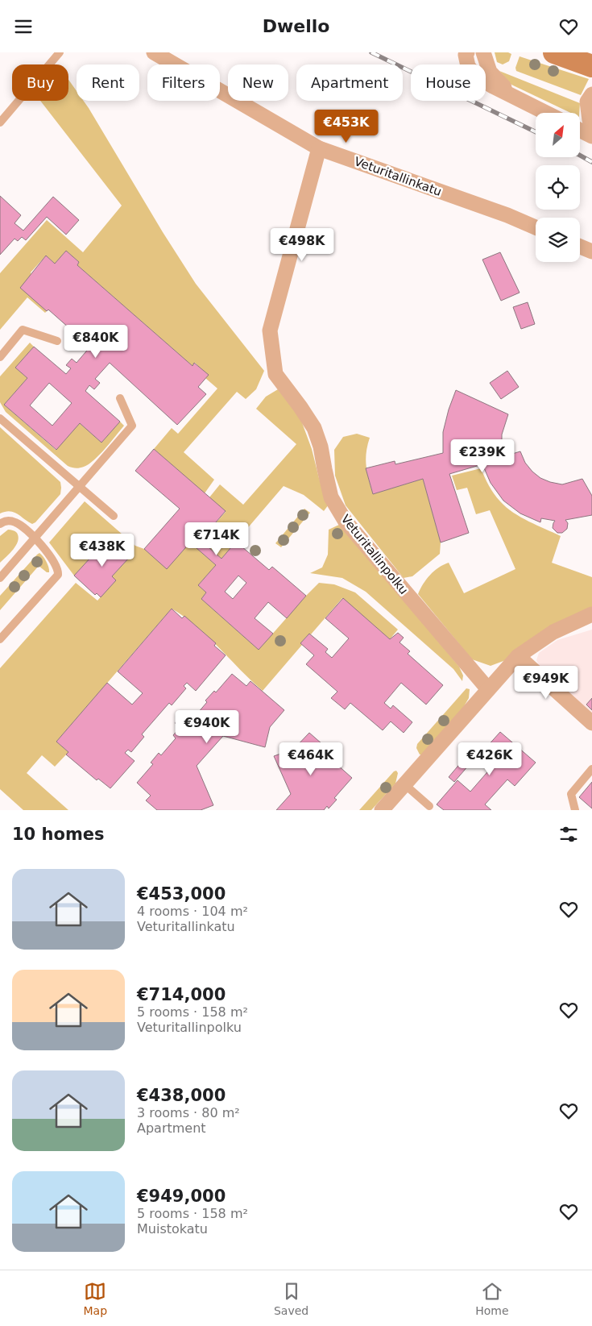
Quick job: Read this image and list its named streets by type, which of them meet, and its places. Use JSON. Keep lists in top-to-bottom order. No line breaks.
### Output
{"streets":{"street":["Veturitallinkatu","Veturitallinpolku"]},"crossings":[["Veturitallinkatu","Veturitallinpolku"]],"north":"top right","page":{"header":"Dwello","chip":["Buy","Rent","Filters","New","Apartment","House"],"price":["€453K","€498K","€840K","€239K","€714K","€438K","€949K","€940K","€464K","€426K"],"heading":"10 homes","list":[{"name":"€453,000","note":"4 rooms · 104 m² · Veturitallinkatu"},{"name":"€714,000","note":"5 rooms · 158 m² · Veturitallinpolku"},{"name":"€438,000","note":"3 rooms · 80 m² · Apartment"},{"name":"€949,000","note":"5 rooms · 158 m² · Muistokatu"}],"tabs":["Map","Saved","Home"]}}
